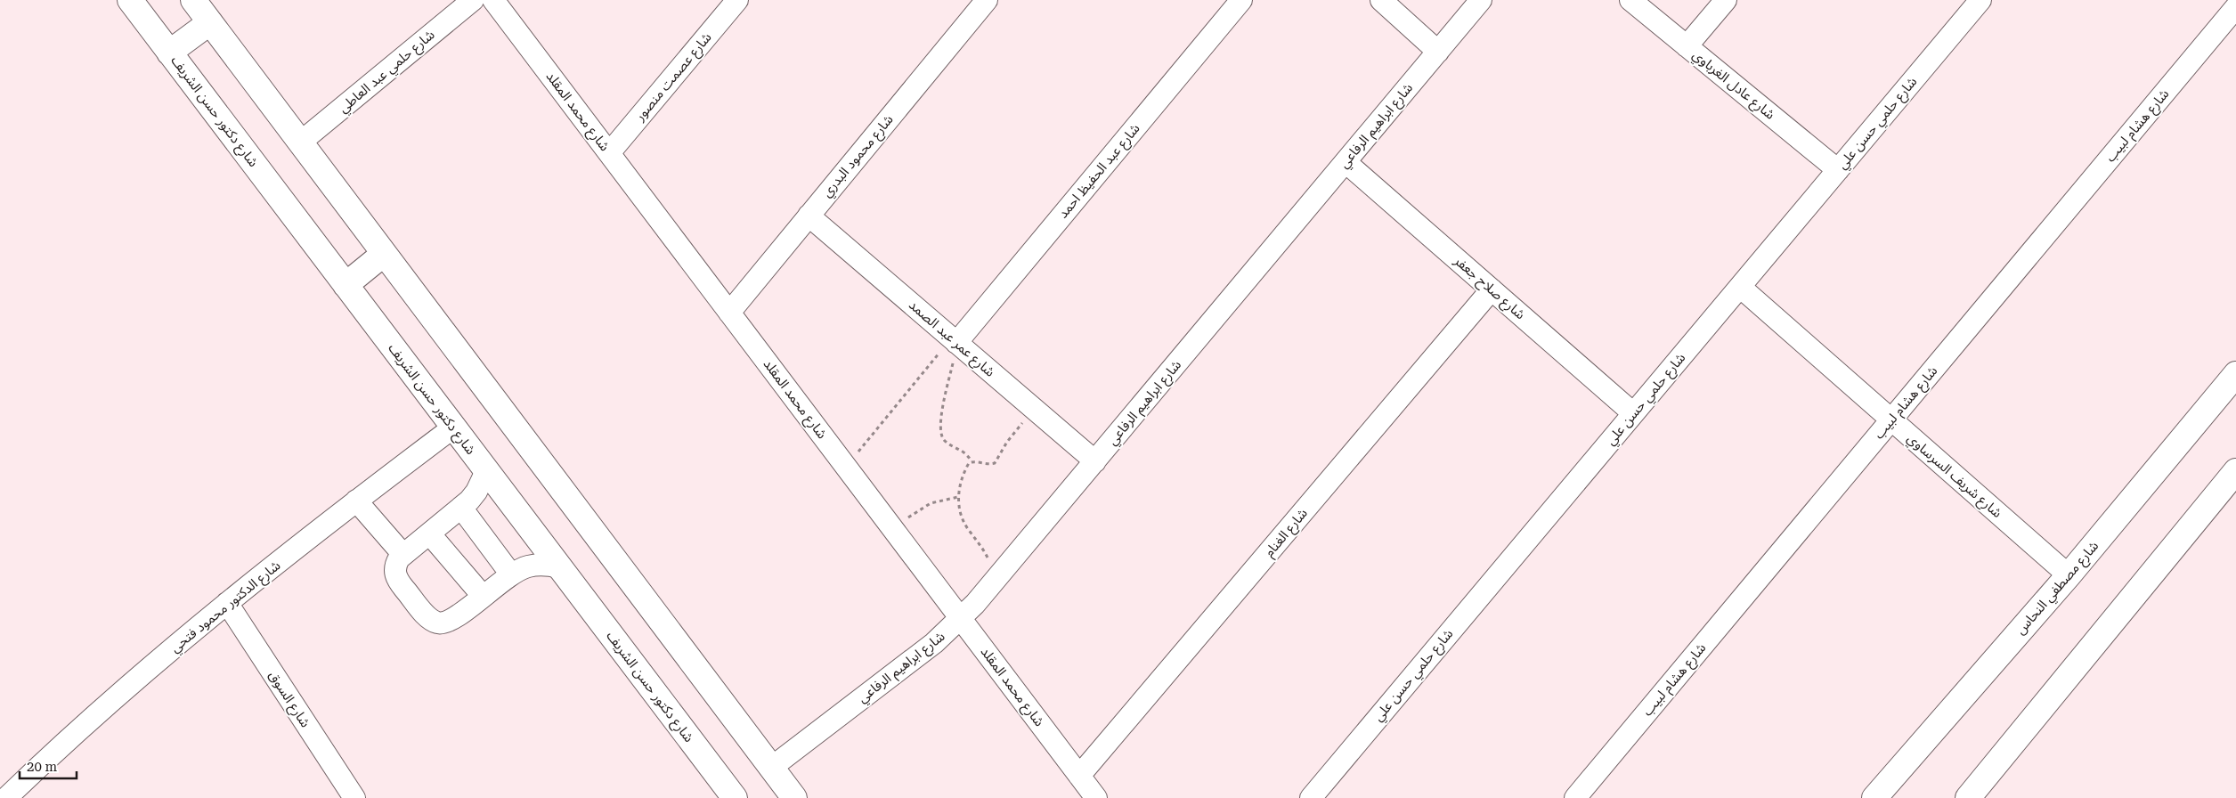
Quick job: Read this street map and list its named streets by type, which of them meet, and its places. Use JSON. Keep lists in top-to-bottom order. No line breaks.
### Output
{"streets":{"main road":["شارع دكتور حسن الشريف","شارع مصطفي النحاس"],"street":["شارع حلمي عبد العاطي","شارع عصمت منصور","شارع عادل الغرباوي","شارع محمد المقلد","شارع حلمي حسن علي","شارع ابراهيم الرفاعي","شارع هشام لبيب","شارع محمود البدري","شارع عبد الحفيظ احمد","شارع صلاح جعفر","شارع عمر عبد الصمد","شارع شريف السرساوي","شارع الغنام","شارع الدكتور محمود فتحي","شارع السوق"]},"crossings":[["شارع عصمت منصور","شارع محمد المقلد"],["شارع عادل الغرباوي","شارع حلمي حسن علي"],["شارع دكتور حسن الشريف","شارع الدكتور محمود فتحي"],["شارع محمد المقلد","شارع ابراهيم الرفاعي"],["شارع محمد المقلد","شارع محمود البدري"],["شارع محمد المقلد","شارع الغنام"],["شارع حلمي حسن علي","شارع صلاح جعفر"],["شارع حلمي حسن علي","شارع شريف السرساوي"],["شارع ابراهيم الرفاعي","شارع صلاح جعفر"],["شارع ابراهيم الرفاعي","شارع عمر عبد الصمد"],["شارع هشام لبيب","شارع شريف السرساوي"],["شارع محمود البدري","شارع عمر عبد الصمد"],["شارع عبد الحفيظ احمد","شارع عمر عبد الصمد"],["شارع صلاح جعفر","شارع الغنام"],["شارع شريف السرساوي","شارع مصطفي النحاس"],["شارع الدكتور محمود فتحي","شارع السوق"]],"scale_bar":"20 m"}
